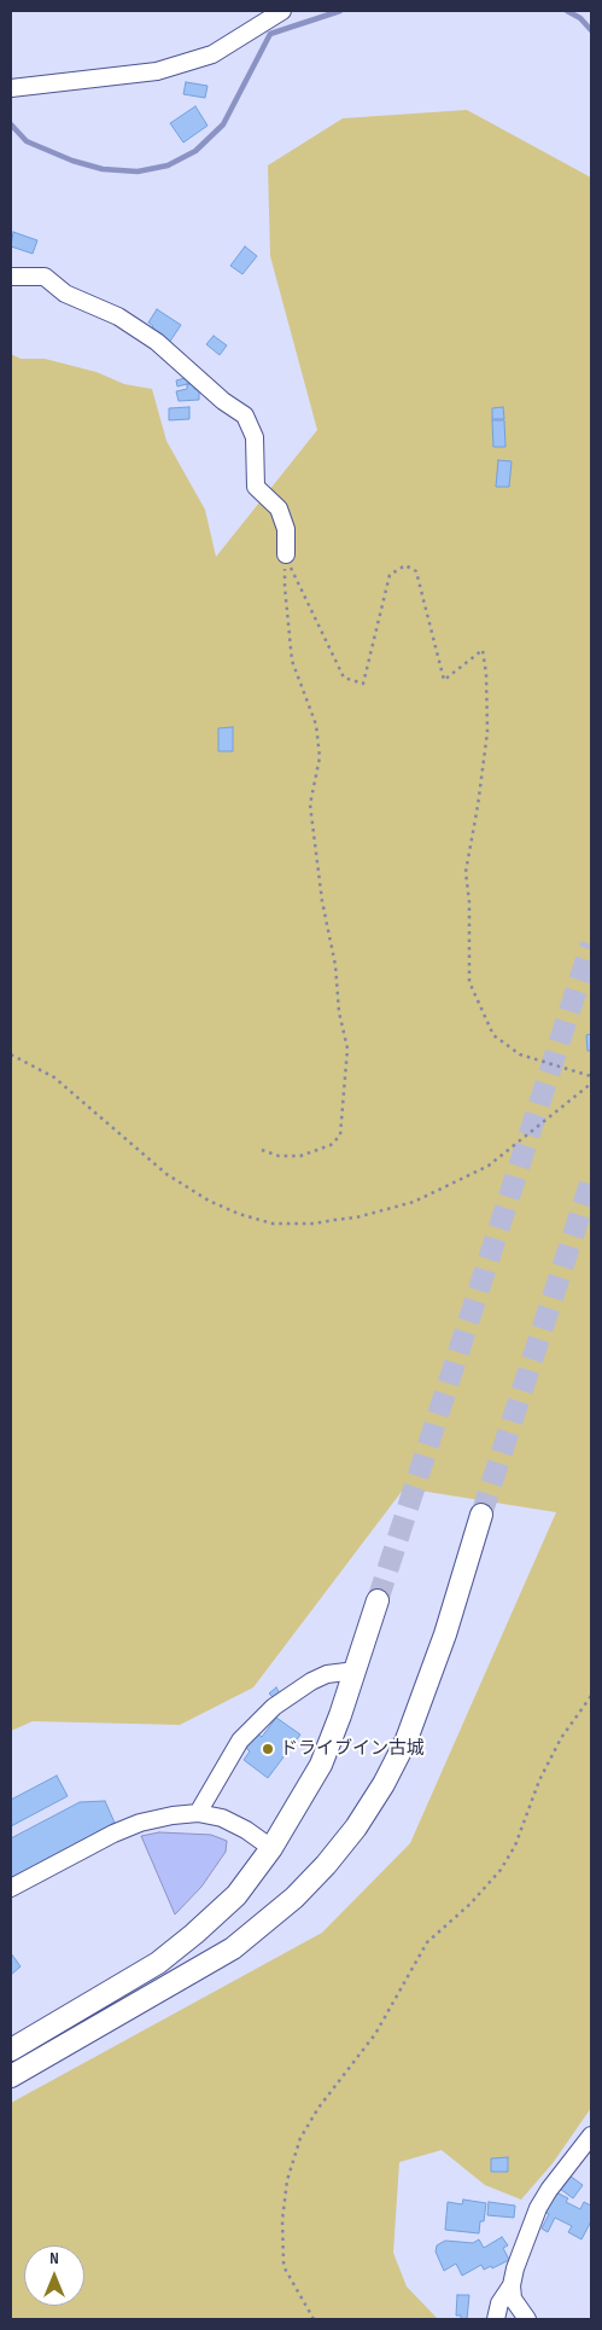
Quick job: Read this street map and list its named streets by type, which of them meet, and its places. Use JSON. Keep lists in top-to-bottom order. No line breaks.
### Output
{"places":["ドライブイン古城"],"north":"top"}
